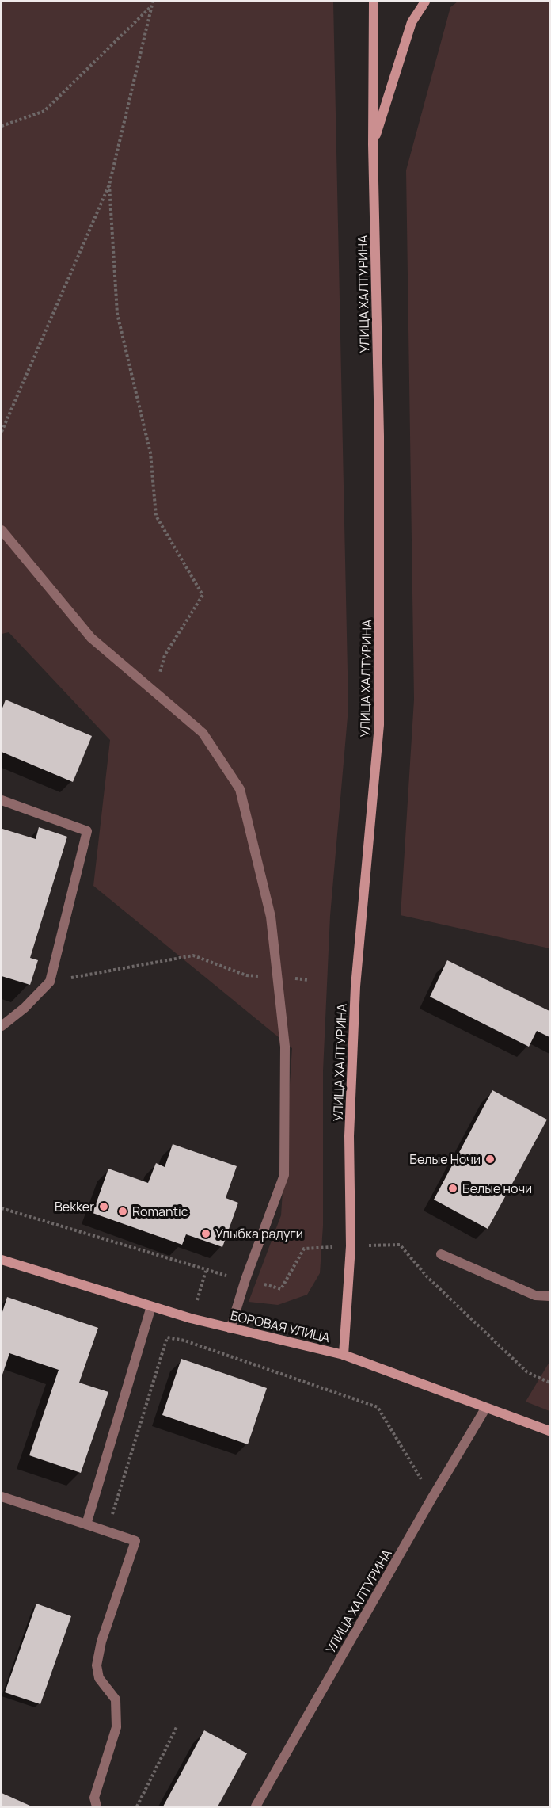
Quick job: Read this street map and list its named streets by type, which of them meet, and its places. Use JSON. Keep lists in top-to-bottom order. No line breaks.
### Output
{"streets":{"main road":["УЛИЦА ХАЛТУРИНА","БОРОВАЯ УЛИЦА"]},"crossings":[["УЛИЦА ХАЛТУРИНА","БОРОВАЯ УЛИЦА"]],"places":["Белые Ночи","Белые ночи","Bekker","Romantic","Улыбка радуги"]}
